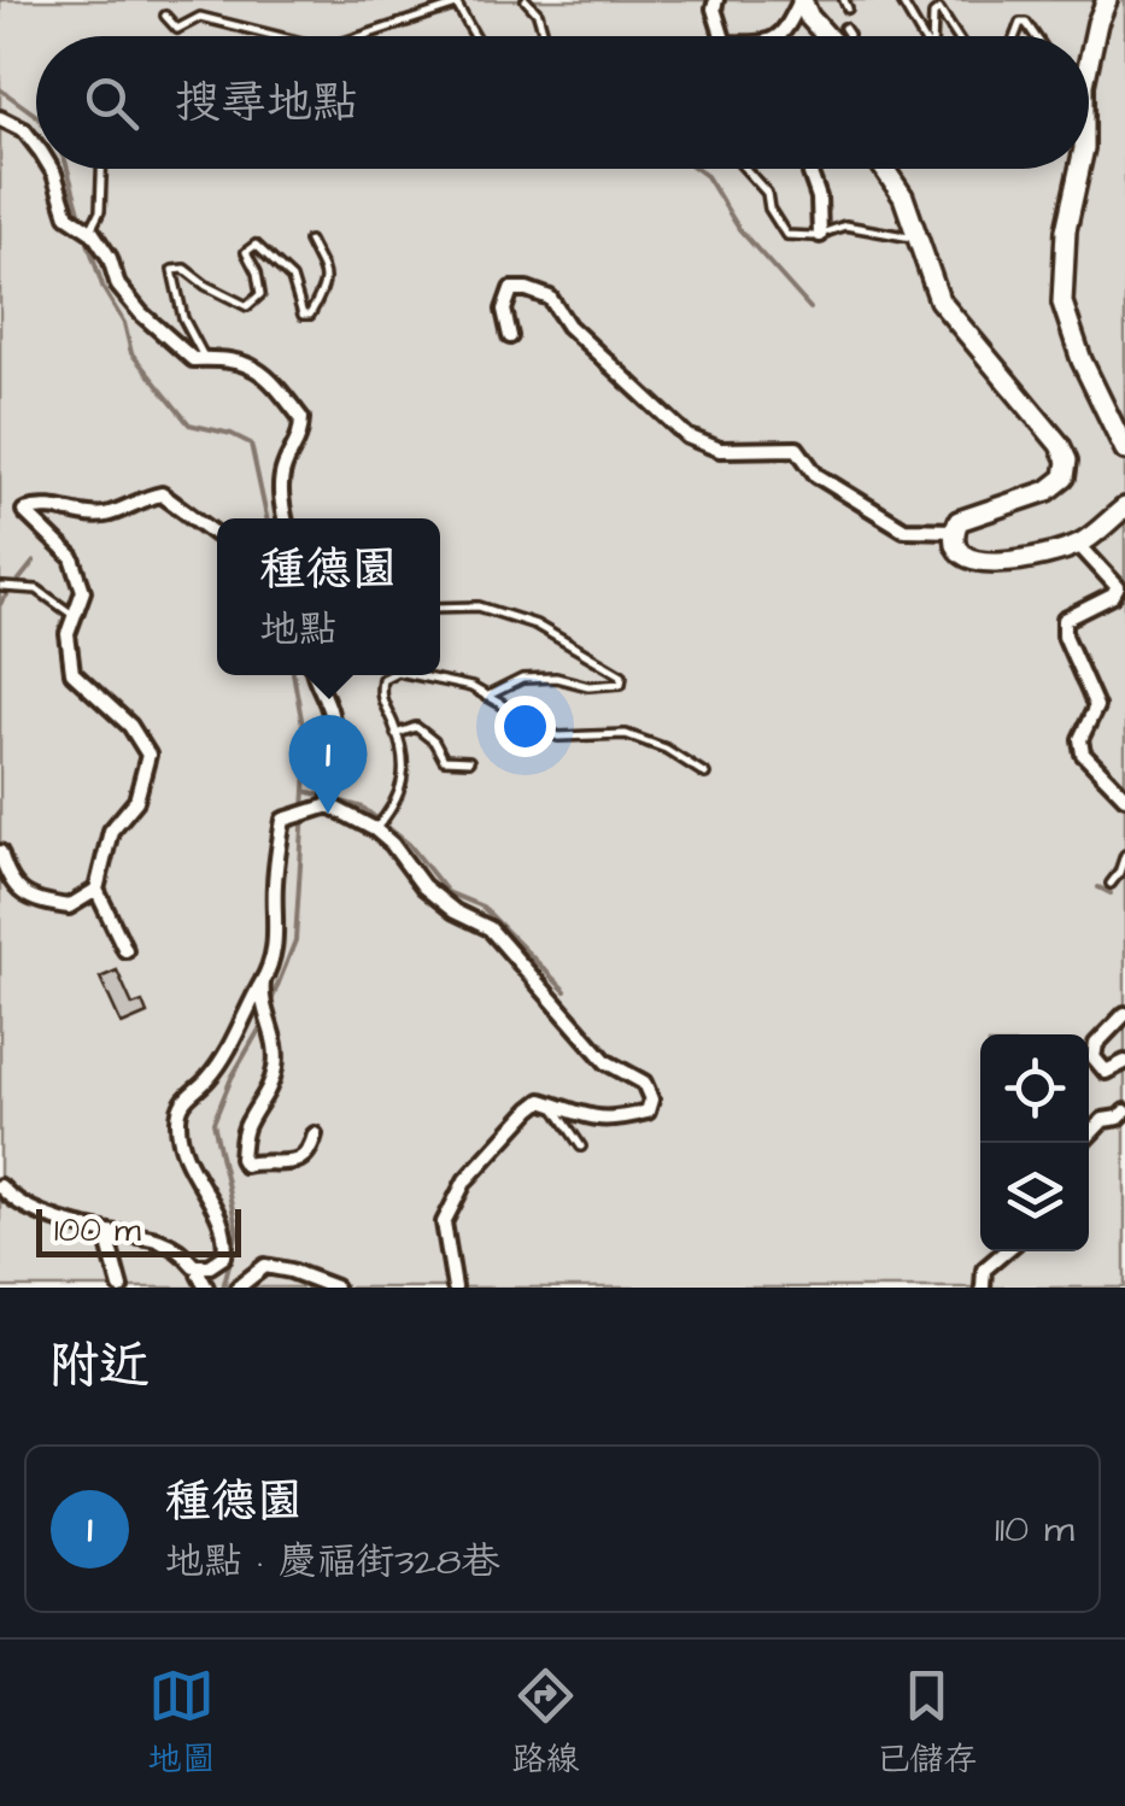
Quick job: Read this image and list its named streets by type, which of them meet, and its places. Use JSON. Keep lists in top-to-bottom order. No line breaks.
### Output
{"scale_bar":"100 m","page":{"search":"搜尋地點","popup":["種德園","地點"],"pins":"1","scale":"100 m","heading":"附近","list":[{"mark":"1","name":"種德園","note":"地點 · 慶福街328巷","value":"110 m"}],"nav":["地圖","路線","已儲存"]}}
